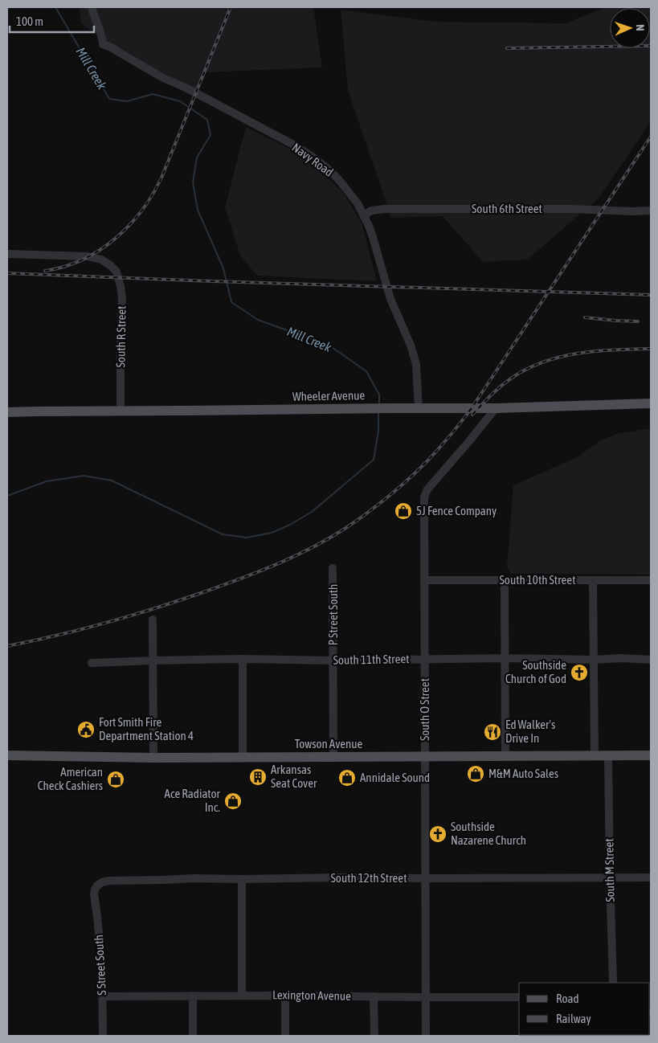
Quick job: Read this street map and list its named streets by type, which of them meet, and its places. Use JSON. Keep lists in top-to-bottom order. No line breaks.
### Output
{"streets":{"main road":["Wheeler Avenue","Towson Avenue"],"street":["Navy Road","South 6th Street","South R Street","South 10th Street","P Street South","South 11th Street","South O Street","South M Street","South 12th Street","S Street South","Lexington Avenue"]},"crossings":[["Navy Road","South 6th Street"],["Navy Road","Wheeler Avenue"],["South R Street","Wheeler Avenue"],["Wheeler Avenue","South O Street"],["South 10th Street","South O Street"],["P Street South","South 11th Street"],["P Street South","Towson Avenue"],["South 11th Street","South O Street"],["South O Street","Towson Avenue"],["South O Street","South 12th Street"],["South O Street","Lexington Avenue"],["Towson Avenue","South M Street"],["South M Street","South 12th Street"],["South 12th Street","S Street South"],["S Street South","Lexington Avenue"]],"water":["Mill Creek"],"places":{"shop":["5J Fence Company","M&M Auto Sales","Annidale Sound","American Check Cashiers","Ace Radiator Inc."],"church":["Southside Church of God","Southside Nazarene Church"],"public building":["Fort Smith Fire Department Station 4"],"restaurant":["Ed Walker's Drive In"],"building":["Arkansas Seat Cover"]},"legend":["Road","Railway"],"scale_bar":"100 m","north":"right"}
